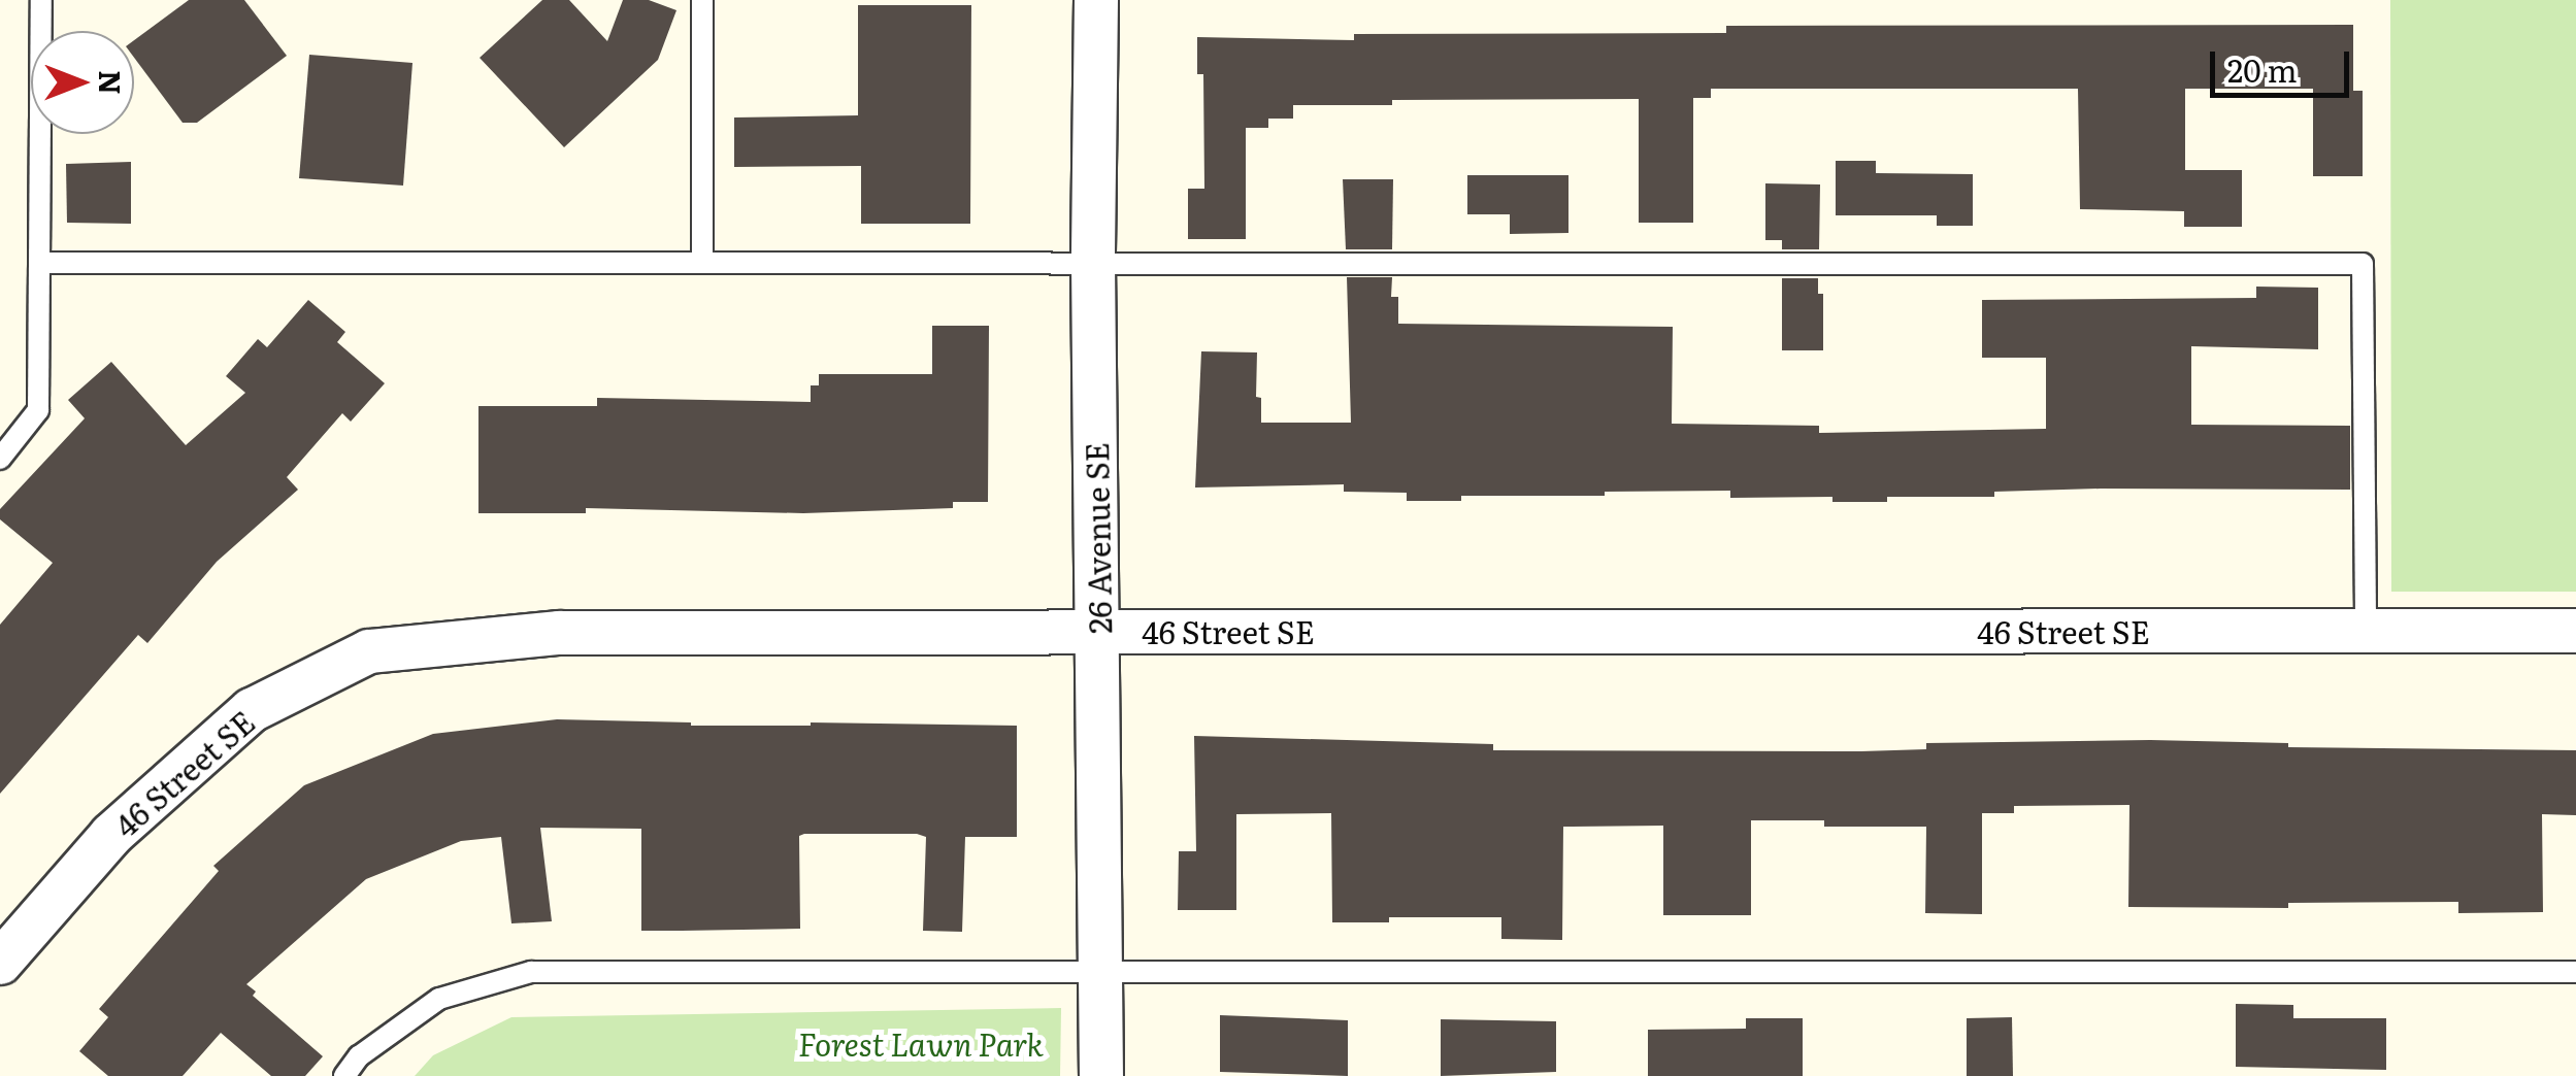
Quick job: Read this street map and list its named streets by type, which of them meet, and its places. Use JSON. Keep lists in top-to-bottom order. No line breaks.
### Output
{"streets":{"street":["26 Avenue SE","46 Street SE"]},"crossings":[["26 Avenue SE","46 Street SE"]],"parks":["Forest Lawn Park"],"scale_bar":"20 m","north":"right"}
